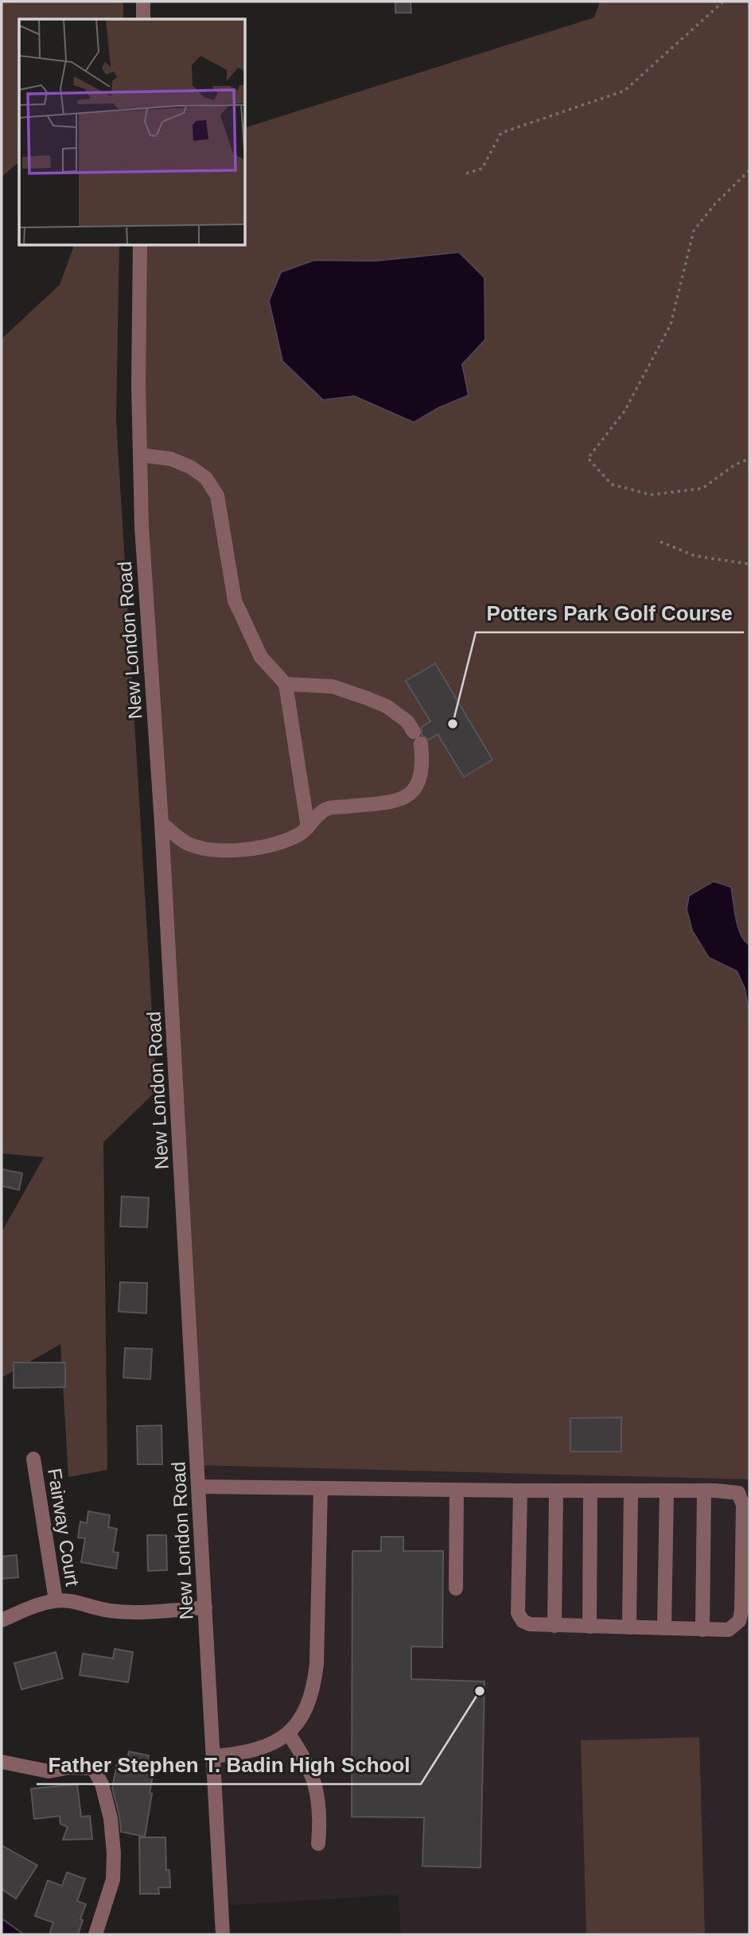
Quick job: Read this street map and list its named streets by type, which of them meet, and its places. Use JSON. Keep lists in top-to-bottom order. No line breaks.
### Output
{"streets":{"street":["New London Road","Fairway Court"]},"places":["Potters Park Golf Course","Father Stephen T. Badin High School"]}
